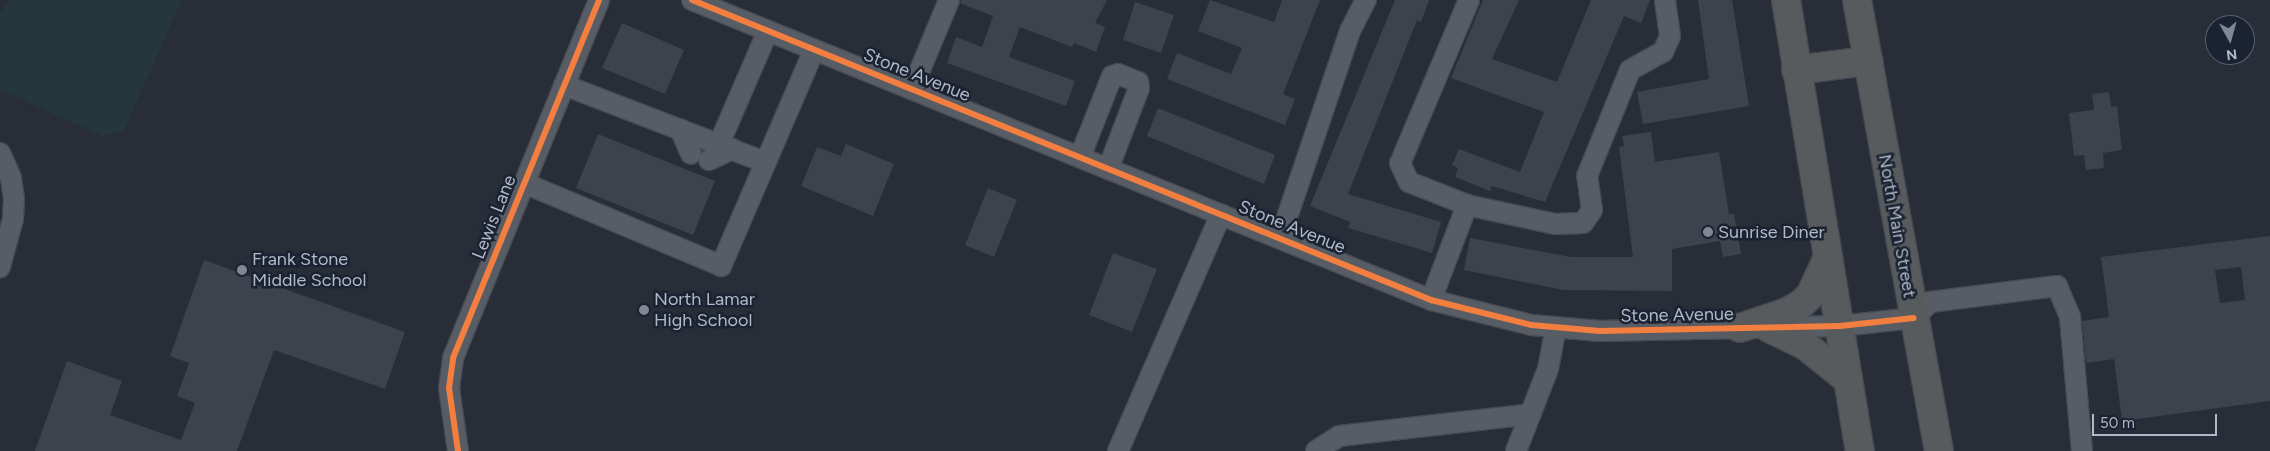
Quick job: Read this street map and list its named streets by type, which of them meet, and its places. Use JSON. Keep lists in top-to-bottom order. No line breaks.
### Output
{"streets":{"highway":["North Main Street"],"street":["Stone Avenue","Lewis Lane"]},"crossings":[["Stone Avenue","North Main Street"]],"places":["Sunrise Diner","Frank Stone Middle School","North Lamar High School"],"scale_bar":"50 m","north":"bottom"}
